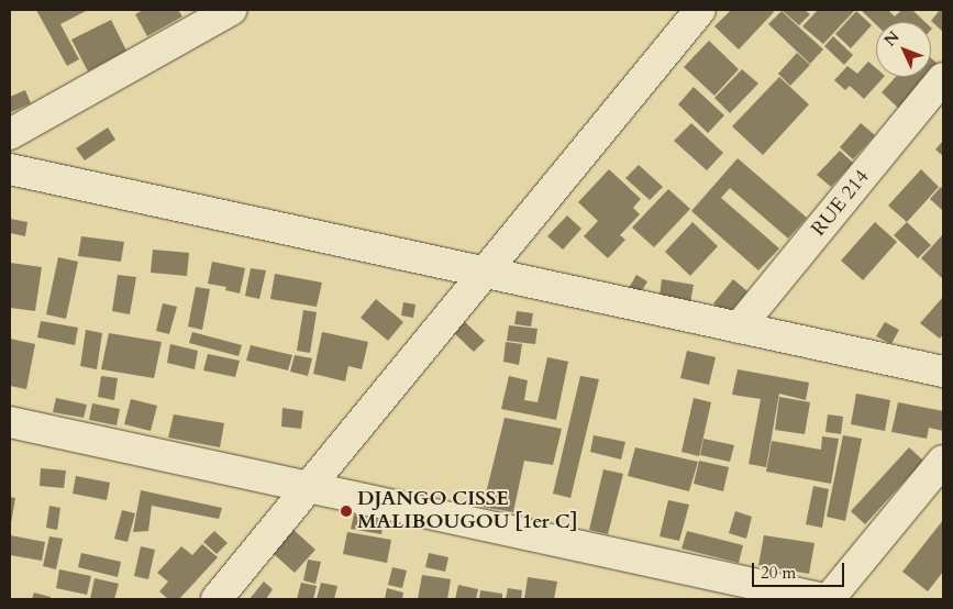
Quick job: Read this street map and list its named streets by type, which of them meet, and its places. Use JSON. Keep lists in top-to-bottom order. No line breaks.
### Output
{"streets":{"street":["RUE 214"]},"places":["DJANGO CISSE MALIBOUGOU [1er C]"],"scale_bar":"20 m","north":"top left"}
